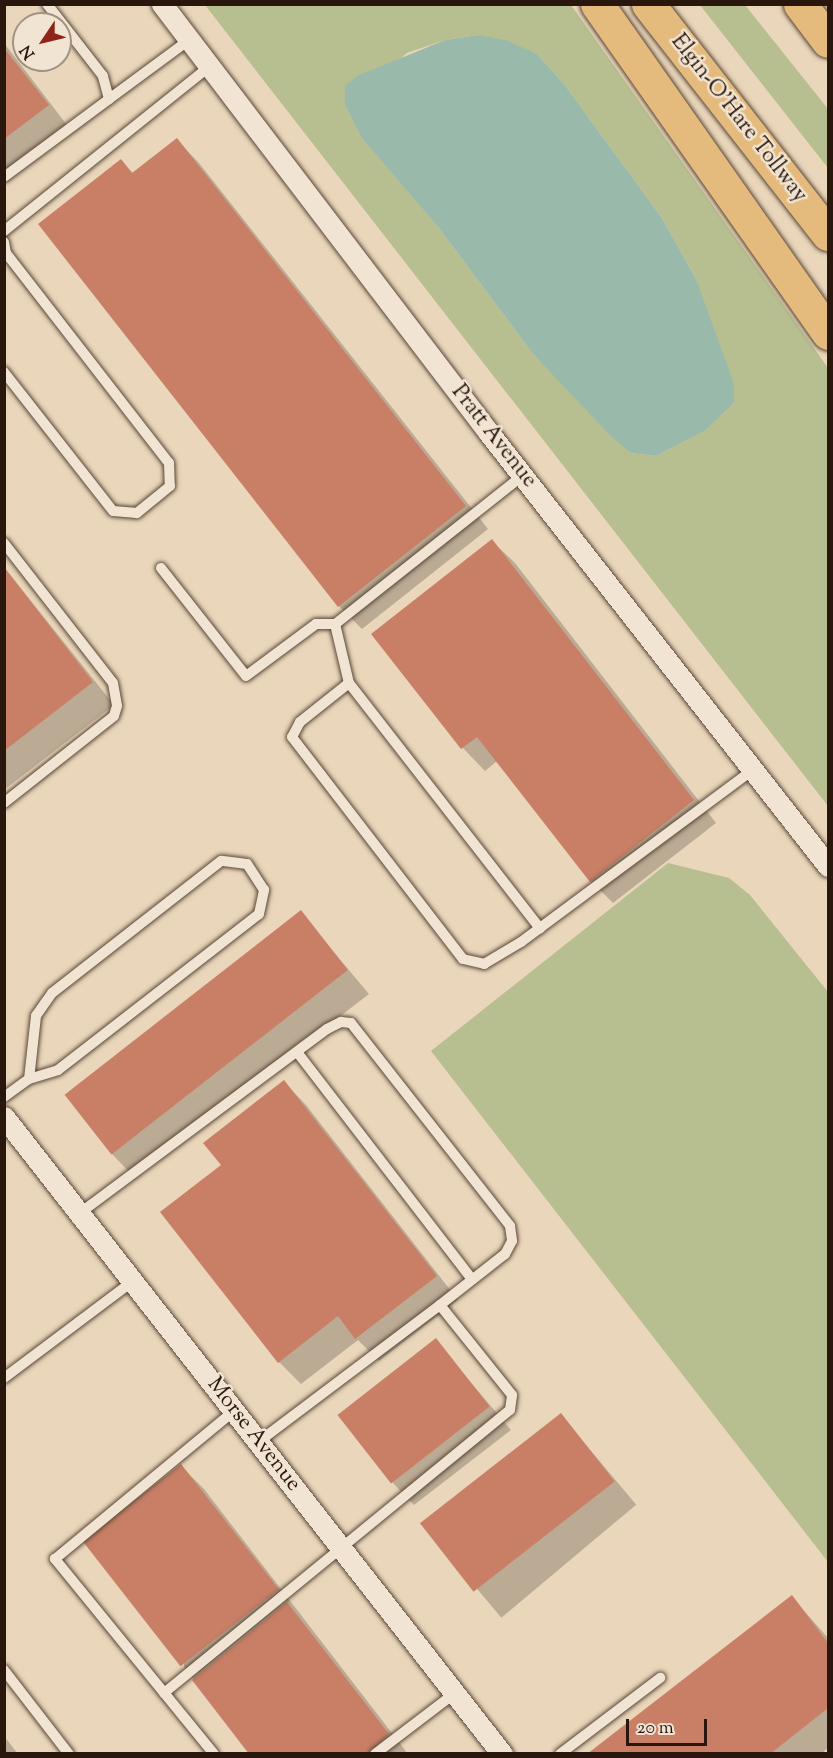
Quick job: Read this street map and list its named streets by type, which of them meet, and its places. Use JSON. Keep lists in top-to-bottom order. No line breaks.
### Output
{"streets":{"highway":["Elgin-O'Hare Tollway"],"street":["Pratt Avenue","Morse Avenue"]},"scale_bar":"20 m","north":"bottom left"}
